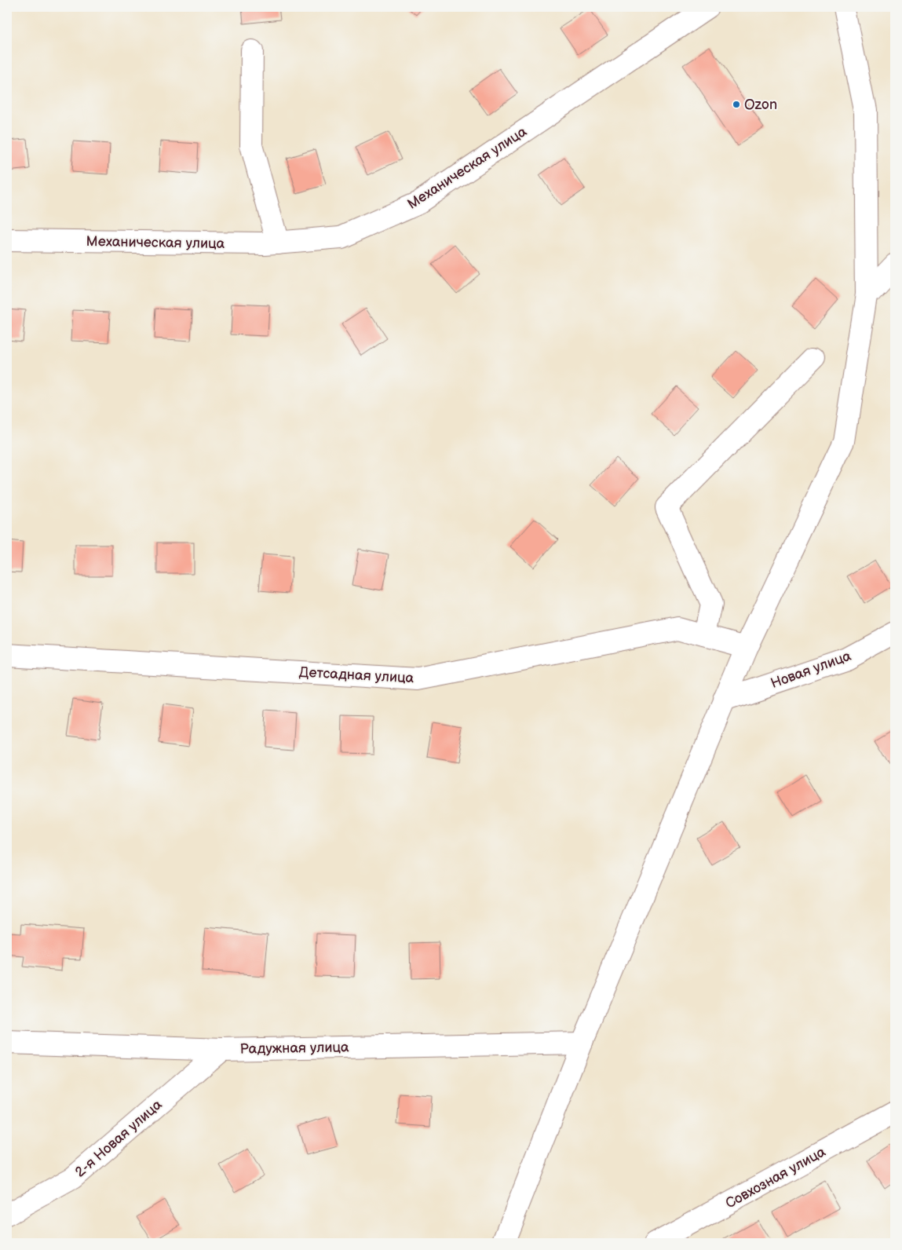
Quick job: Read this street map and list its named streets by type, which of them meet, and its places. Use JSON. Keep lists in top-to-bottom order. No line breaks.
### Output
{"streets":{"street":["Механическая улица","Новая улица","Детсадная улица","Радужная улица","2-я Новая улица","Совхозная улица"]},"crossings":[["Радужная улица","2-я Новая улица"]],"places":["Ozon"]}
